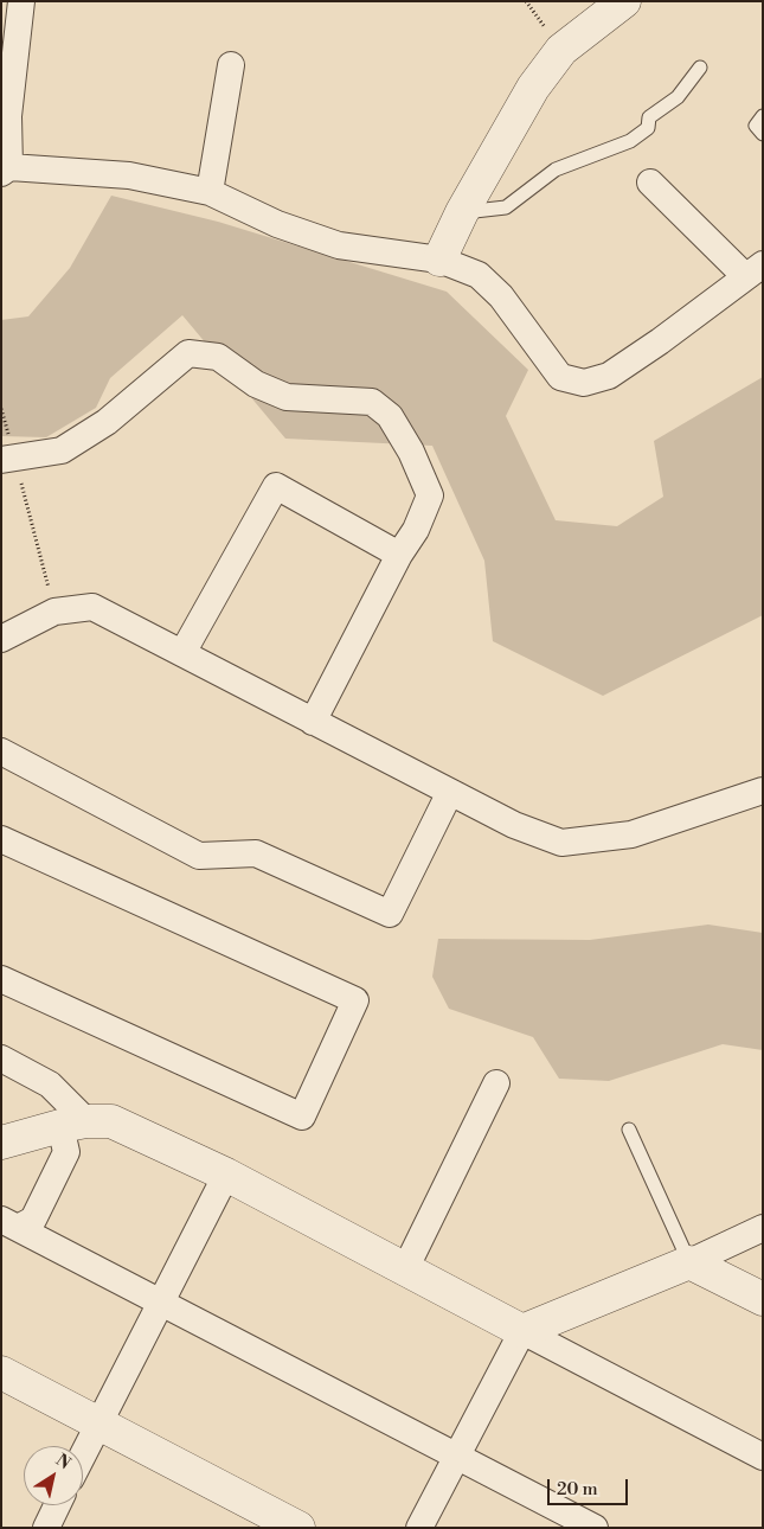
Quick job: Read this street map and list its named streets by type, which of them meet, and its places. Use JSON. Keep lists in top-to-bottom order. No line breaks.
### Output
{"scale_bar":"20 m","north":"top right"}
